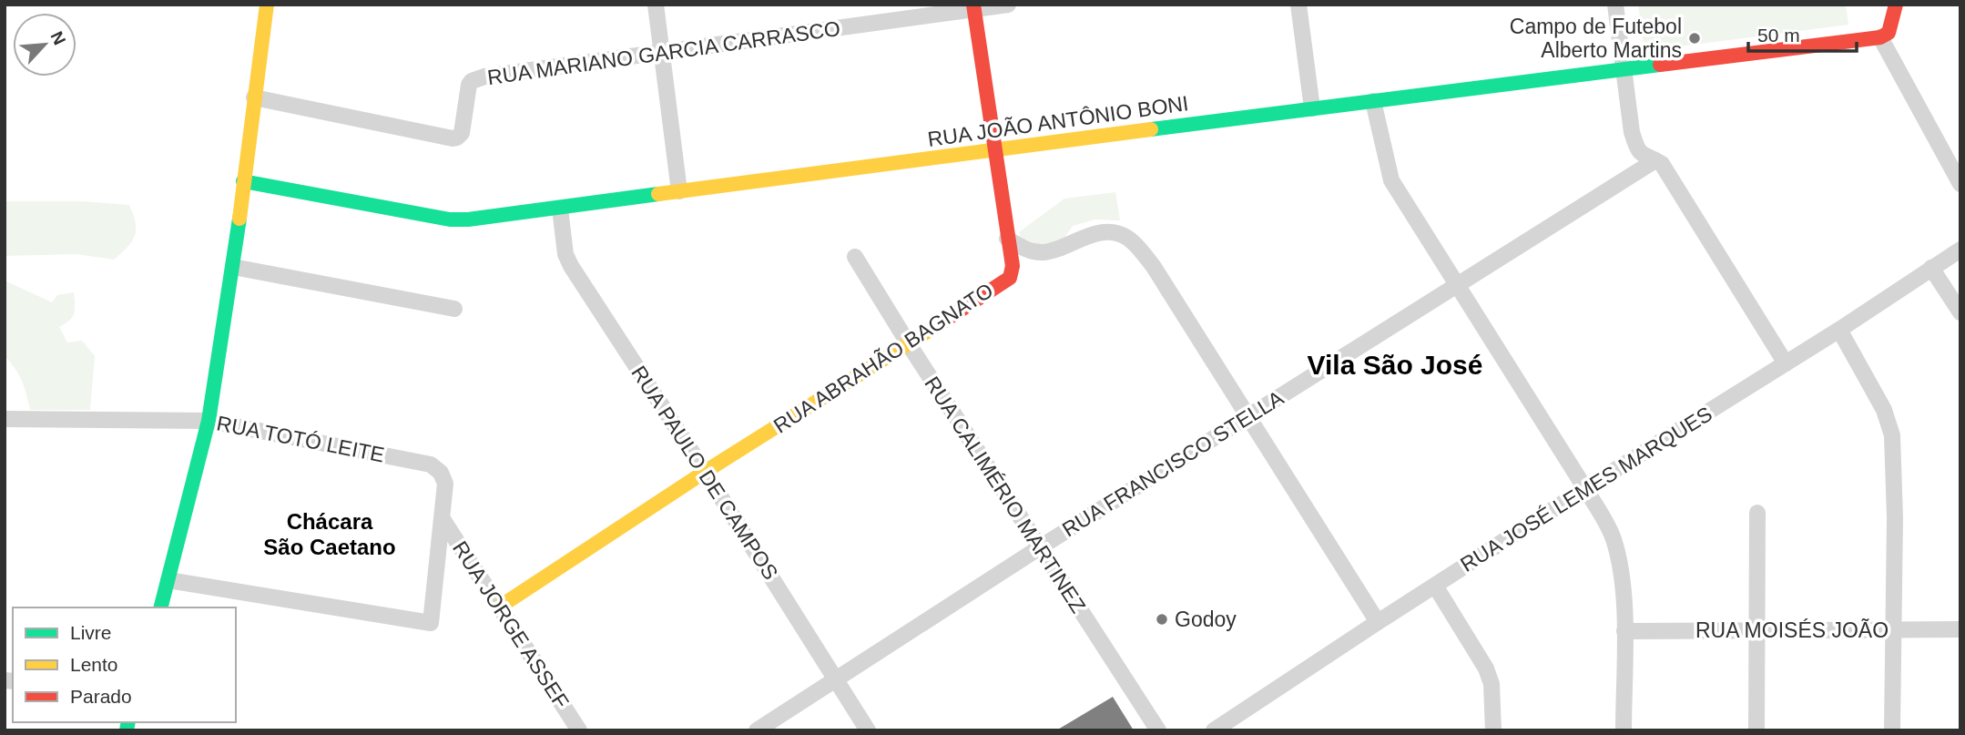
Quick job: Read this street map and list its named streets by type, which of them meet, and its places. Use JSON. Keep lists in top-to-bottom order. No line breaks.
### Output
{"streets":{"street":["RUA MARIANO GARCIA CARRASCO","RUA JOÃO ANTÔNIO BONI","RUA ABRAHÃO BAGNATO","RUA TOTÓ LEITE","RUA FRANCISCO STELLA","RUA PAULO DE CAMPOS","RUA JOSÉ LEMES MARQUES","RUA CALIMÉRIO MARTINEZ","RUA JORGE ASSEF","RUA MOISÉS JOÃO"]},"crossings":[["RUA JOÃO ANTÔNIO BONI","RUA PAULO DE CAMPOS"],["RUA ABRAHÃO BAGNATO","RUA PAULO DE CAMPOS"],["RUA ABRAHÃO BAGNATO","RUA CALIMÉRIO MARTINEZ"],["RUA ABRAHÃO BAGNATO","RUA JORGE ASSEF"],["RUA TOTÓ LEITE","RUA JORGE ASSEF"],["RUA FRANCISCO STELLA","RUA PAULO DE CAMPOS"],["RUA FRANCISCO STELLA","RUA CALIMÉRIO MARTINEZ"]],"districts":["Vila São José","Chácara São Caetano"],"places":["Campo de Futebol Alberto Martins","Godoy"],"legend":["Livre","Lento","Parado"],"scale_bar":"50 m","north":"top right"}
